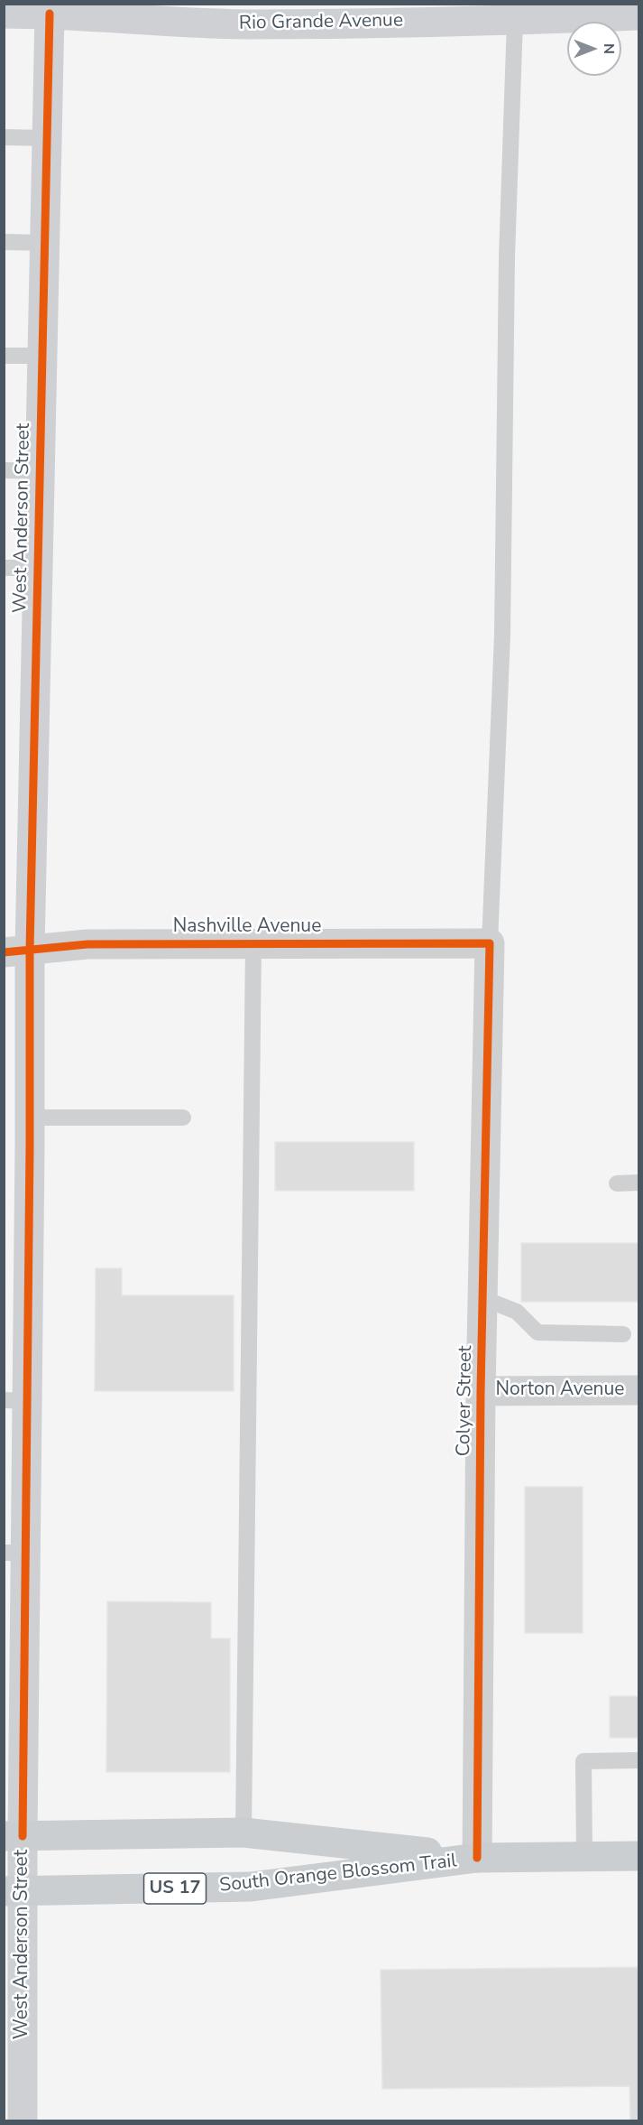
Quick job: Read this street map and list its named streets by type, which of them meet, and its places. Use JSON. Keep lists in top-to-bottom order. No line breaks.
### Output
{"streets":{"main road":["South Orange Blossom Trail","US 17"],"street":["Rio Grande Avenue","West Anderson Street","Nashville Avenue","Norton Avenue","Colyer Street"]},"crossings":[["Rio Grande Avenue","West Anderson Street"],["West Anderson Street","Nashville Avenue"],["West Anderson Street","South Orange Blossom Trail"],["Nashville Avenue","Colyer Street"],["Norton Avenue","Colyer Street"],["Colyer Street","South Orange Blossom Trail"]],"north":"right"}
